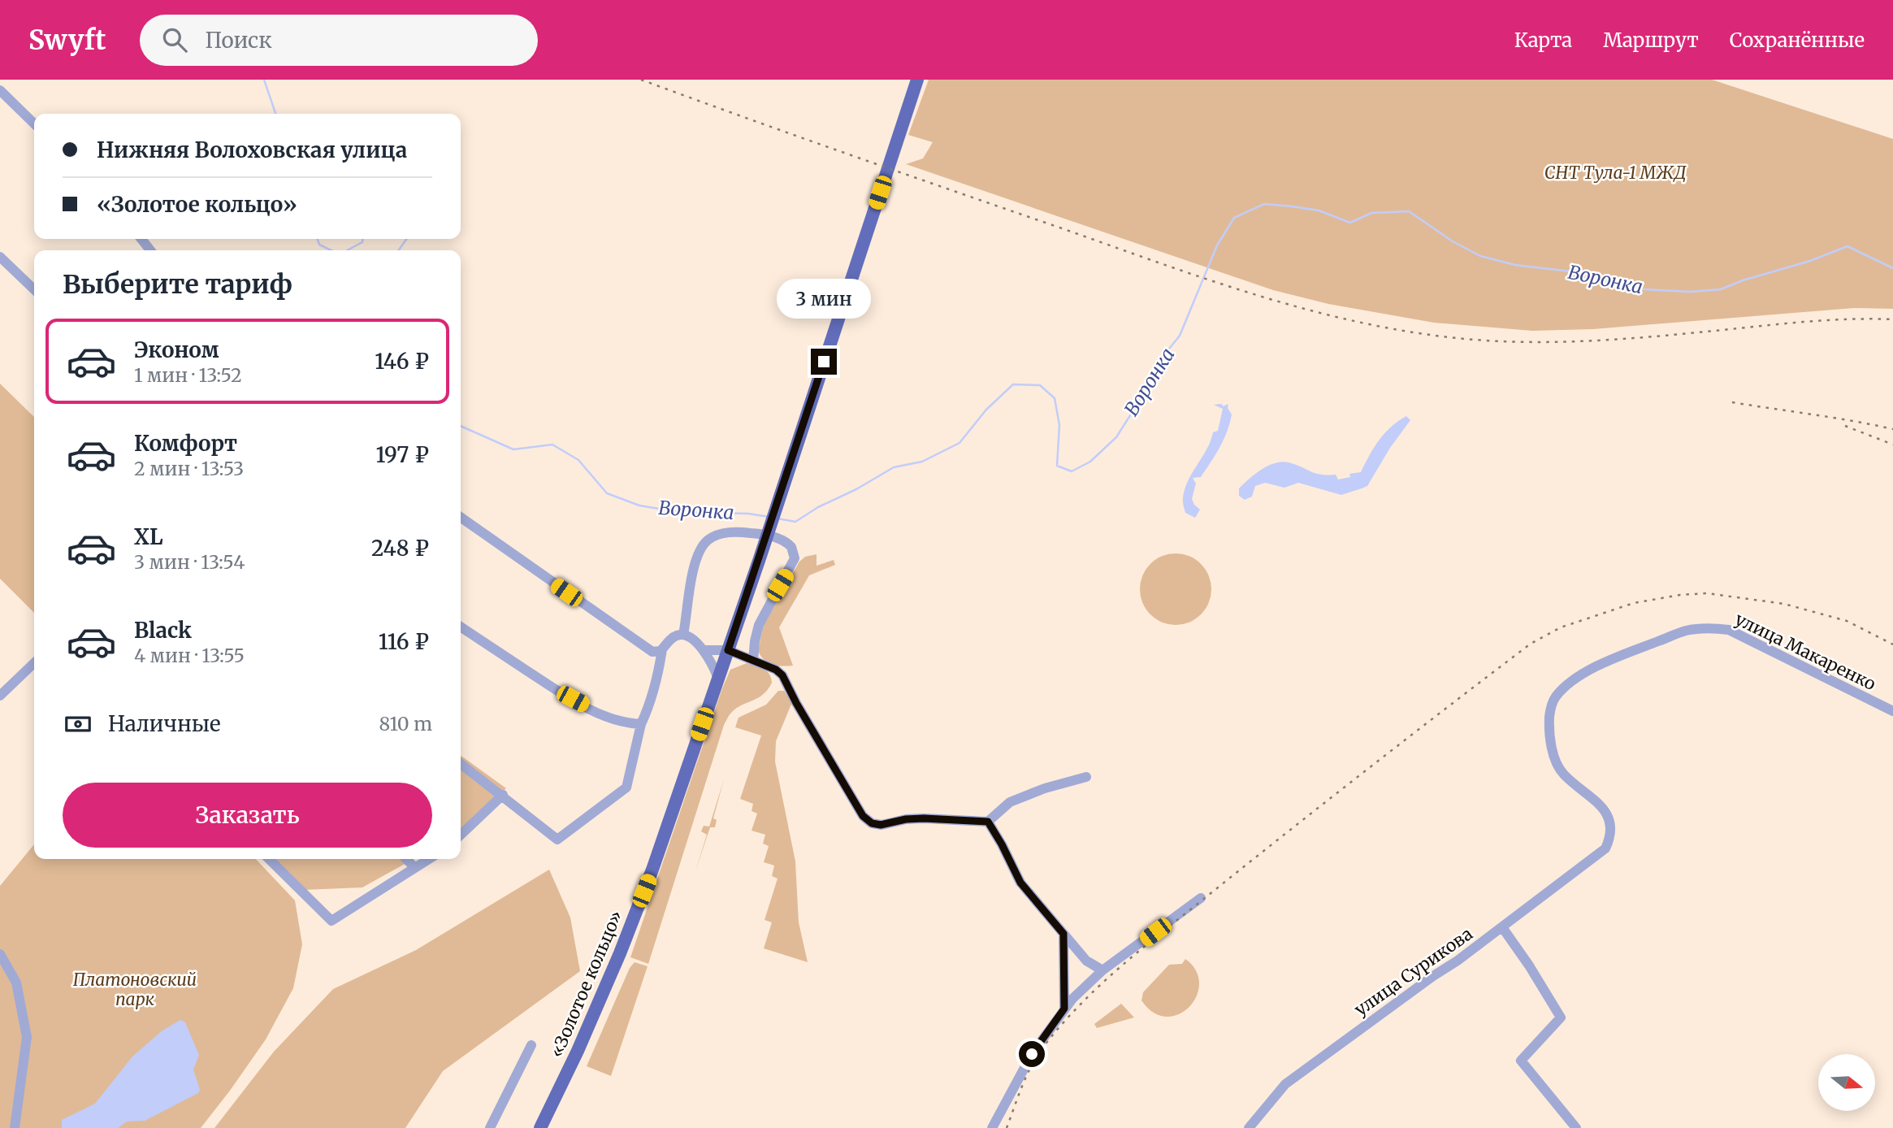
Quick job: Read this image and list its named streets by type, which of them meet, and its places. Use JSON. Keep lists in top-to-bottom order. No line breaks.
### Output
{"streets":{"main road":["«Золотое кольцо»"],"street":["улица Макаренко","улица Сурикова"]},"crossings":[["улица Макаренко","улица Сурикова"]],"water":["Воронка"],"parks":["СНТ Тула-1 МЖД","Платоновский парк"],"north":"right","page":{"header":"Swyft","search":"Поиск","nav":["Карта","Маршрут","Сохранённые"],"banner":["Нижняя Волоховская улица","«Золотое кольцо»"],"heading":"Выберите тариф","bubble":"3 мин","list":[{"name":"Эконом","note":"1 мин · 13:52","value":"146 ₽"},{"name":"Комфорт","note":"2 мин · 13:53","value":"197 ₽"},{"name":"XL","note":"3 мин · 13:54","value":"248 ₽"},{"name":"Black","note":"4 мин · 13:55","value":"116 ₽"}],"pay":["Наличные","810 m"],"buttons":"Заказать"}}
